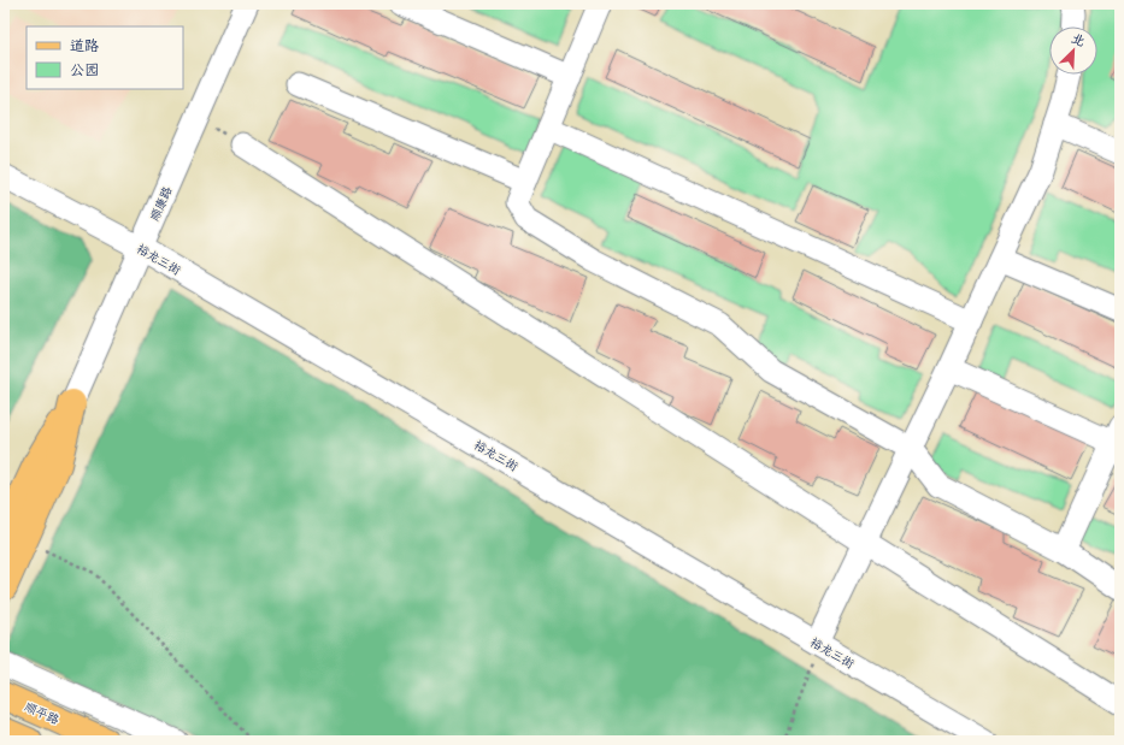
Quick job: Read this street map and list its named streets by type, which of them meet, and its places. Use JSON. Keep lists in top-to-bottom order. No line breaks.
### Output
{"streets":{"main road":["顺康路","顺平路"],"street":["裕龙三街"]},"crossings":[["顺康路","裕龙三街"]],"legend":["道路","公园"],"north":"top right"}
